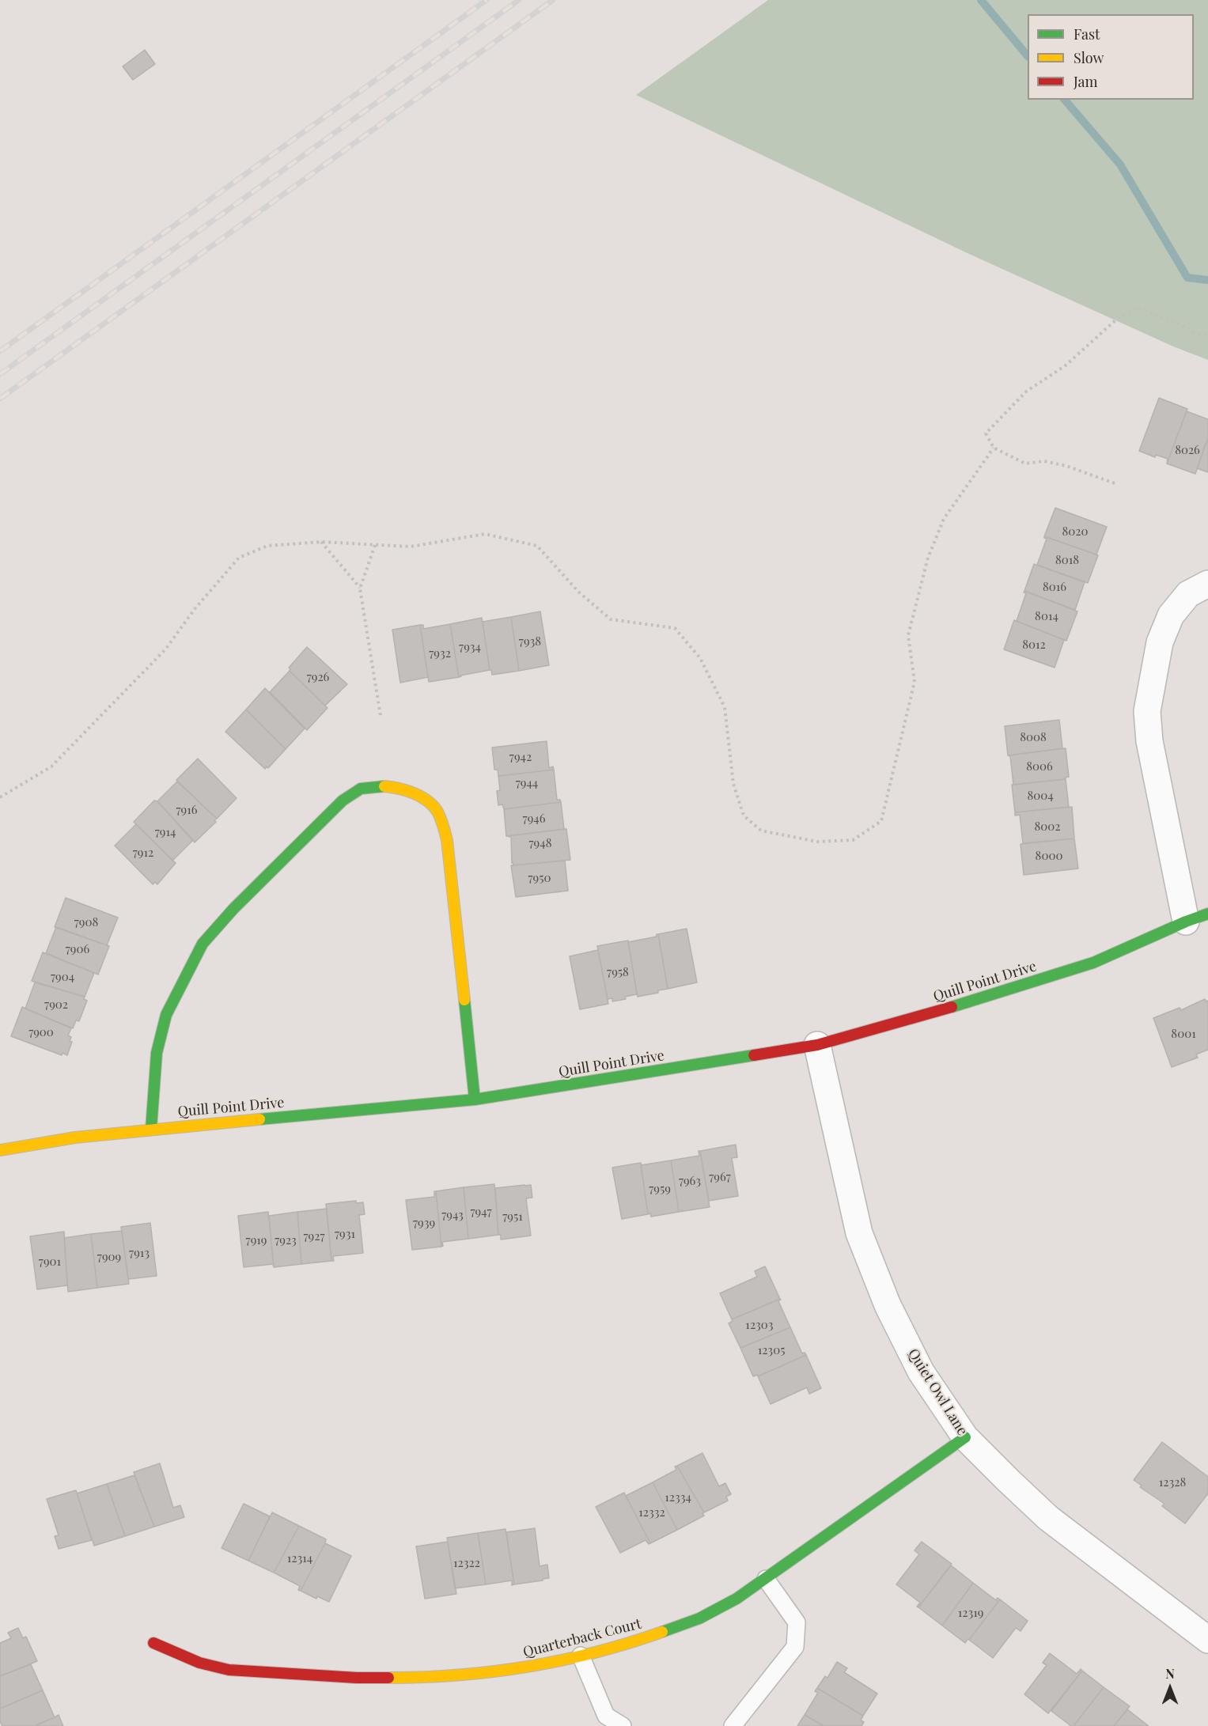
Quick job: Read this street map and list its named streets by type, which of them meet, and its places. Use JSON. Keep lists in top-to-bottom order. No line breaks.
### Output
{"streets":{"street":["Quill Point Drive","Quiet Owl Lane","Quarterback Court"]},"crossings":[["Quill Point Drive","Quiet Owl Lane"],["Quiet Owl Lane","Quarterback Court"]],"house_numbers":["8026","8020","8018","8016","8014","7938","8012","7934","7932","7926","8008","7942","8006","7944","8004","7916","7946","8002","7914","7948","7912","8000","7950","7908","7906","7958","7904","7902","7900","8001","7967","7963","7959","7947","7943","7951","7939","7931","7927","7919","7923","7913","7909","7901","12303","12305","12328","12334","12332","12314","12322","12319"],"legend":["Fast","Slow","Jam"],"north":"top"}
